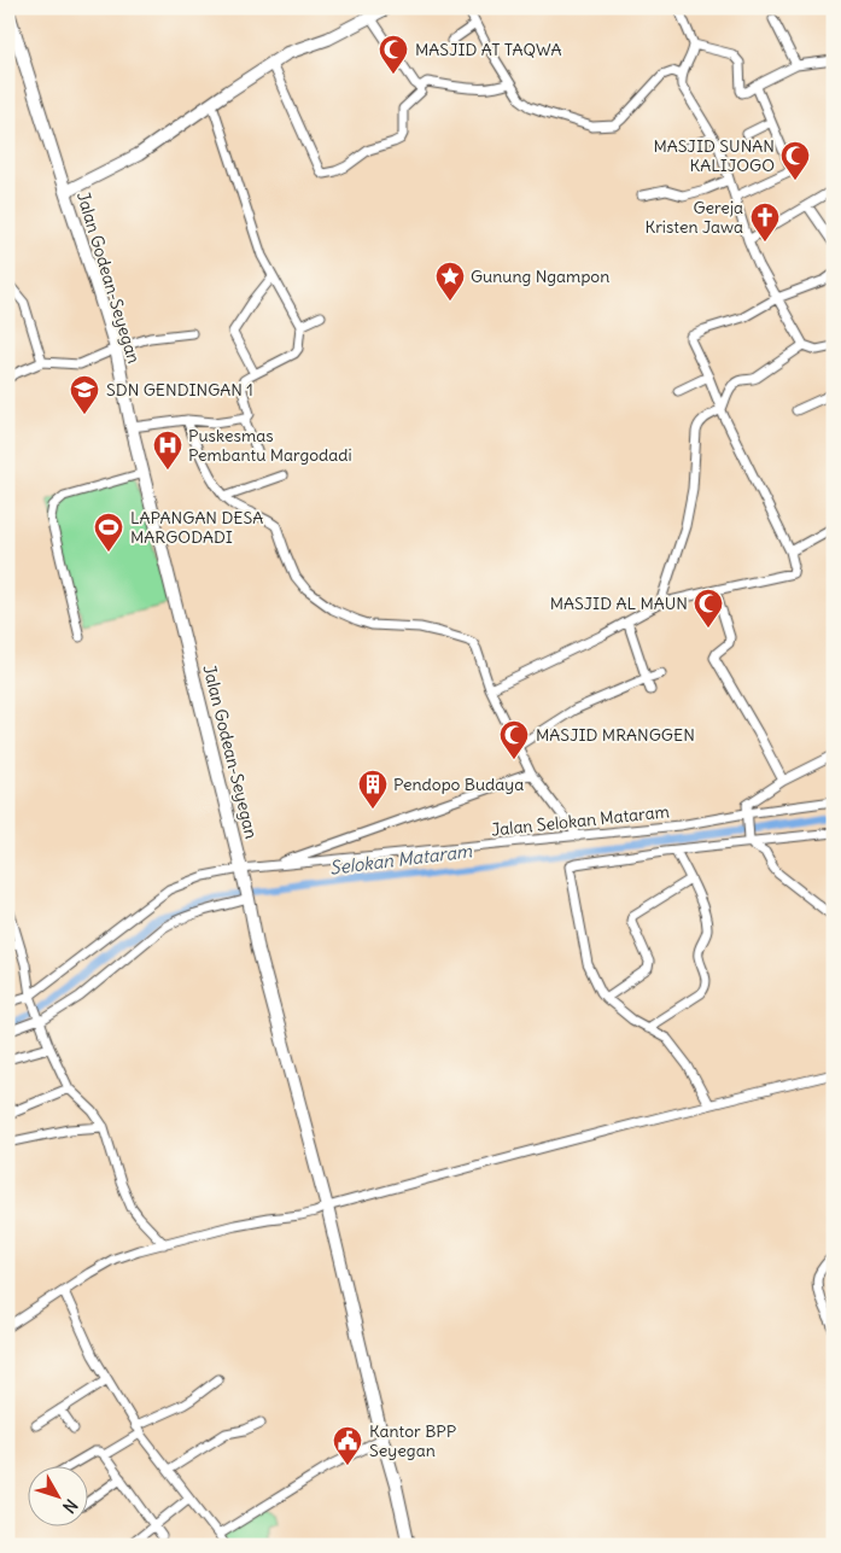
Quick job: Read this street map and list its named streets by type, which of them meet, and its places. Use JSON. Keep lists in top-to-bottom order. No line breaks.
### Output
{"streets":{"main road":["Jalan Godean-Seyegan"],"street":["Jalan Selokan Mataram"]},"crossings":[["Jalan Godean-Seyegan","Jalan Selokan Mataram"]],"water":["Selokan Mataram"],"places":{"mosque":["MASJID AT TAQWA","MASJID SUNAN KALIJOGO","MASJID AL MAUN","MASJID MRANGGEN"],"church":["Gereja Kristen Jawa"],"place":["Gunung Ngampon"],"school or university":["SDN GENDINGAN 1"],"hospital":["Puskesmas Pembantu Margodadi"],"sports":["LAPANGAN DESA MARGODADI"],"building":["Pendopo Budaya"],"public building":["Kantor BPP Seyegan"]},"north":"bottom right"}
